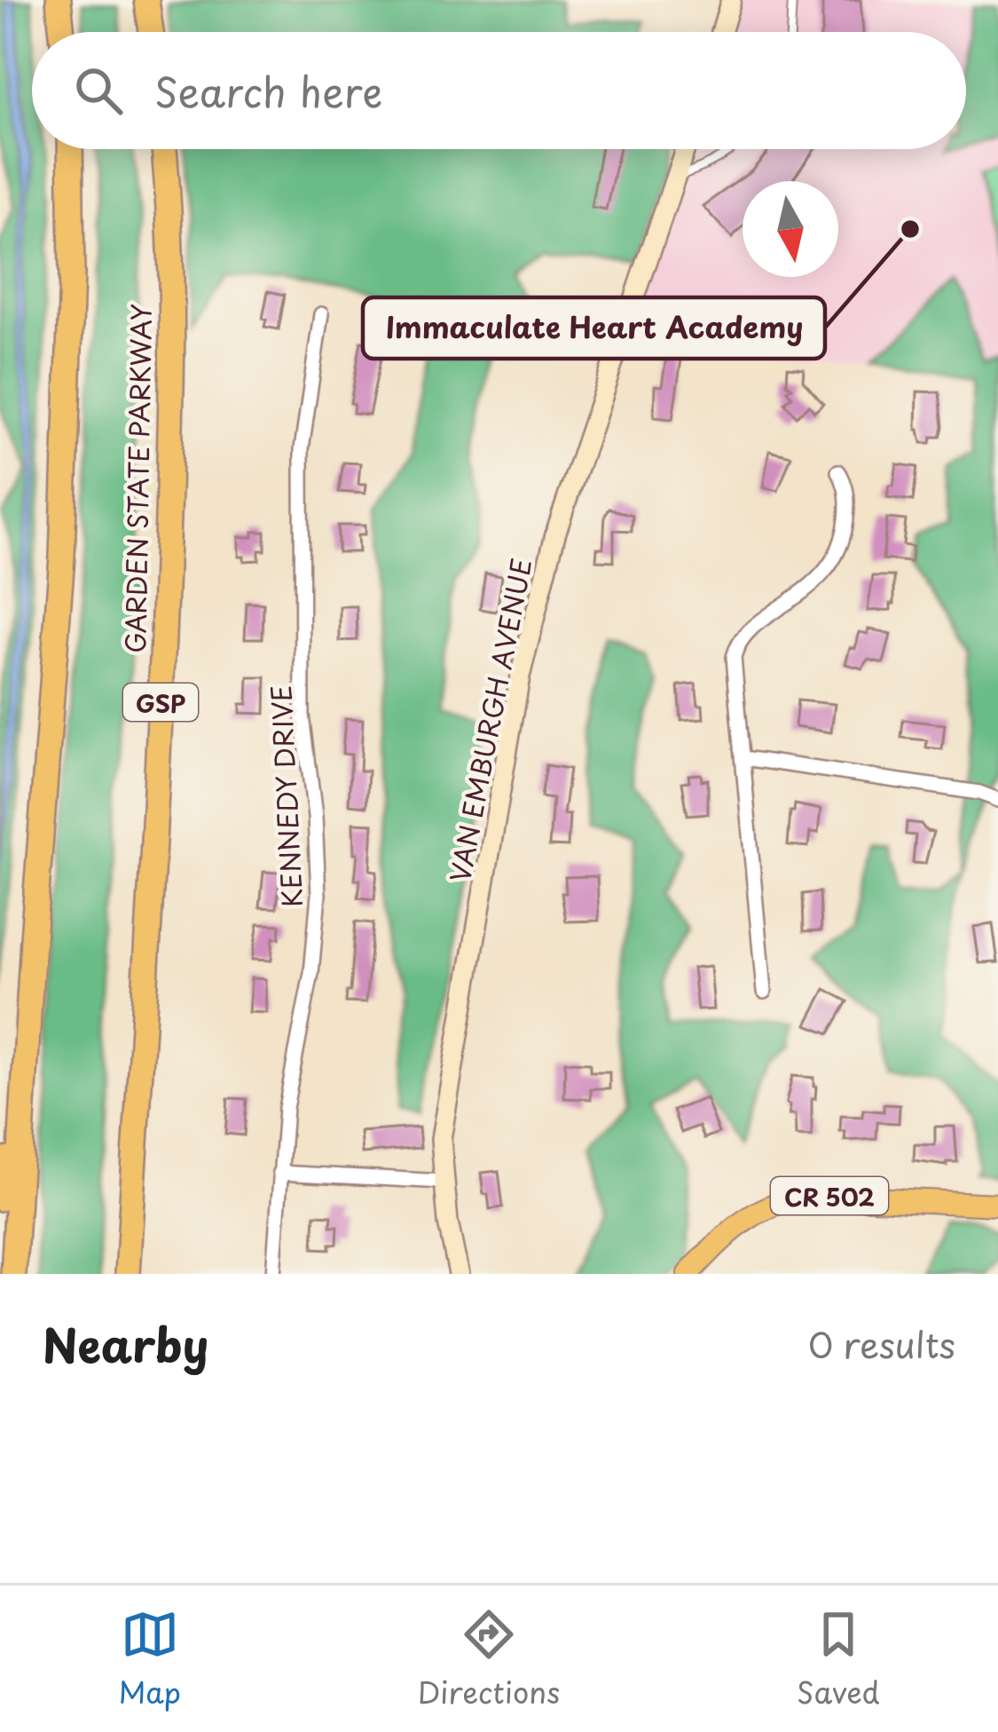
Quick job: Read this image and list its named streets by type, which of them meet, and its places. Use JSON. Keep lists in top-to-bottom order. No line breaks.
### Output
{"streets":{"highway":["GARDEN STATE PARKWAY","GSP"],"main road":["VAN EMBURGH AVENUE","CR 502"],"street":["KENNEDY DRIVE"]},"places":["Immaculate Heart Academy"],"north":"bottom","page":{"search":"Search here","heading":["Nearby","0 results"],"nav":["Map","Directions","Saved"]}}
